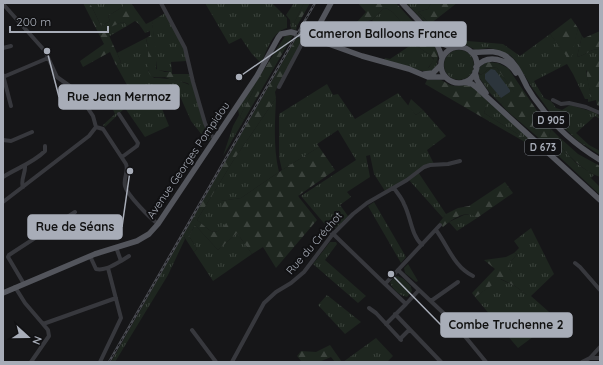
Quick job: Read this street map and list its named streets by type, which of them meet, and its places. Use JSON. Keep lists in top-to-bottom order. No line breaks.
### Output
{"streets":{"main road":["D 905","D 673","Avenue Georges Pompidou"],"street":["Rue du Créchot"]},"crossings":[["D 905","D 673"]],"places":["Rue Jean Mermoz","Cameron Balloons France","Rue de Séans","Combe Truchenne 2"],"scale_bar":"200 m","north":"right"}
